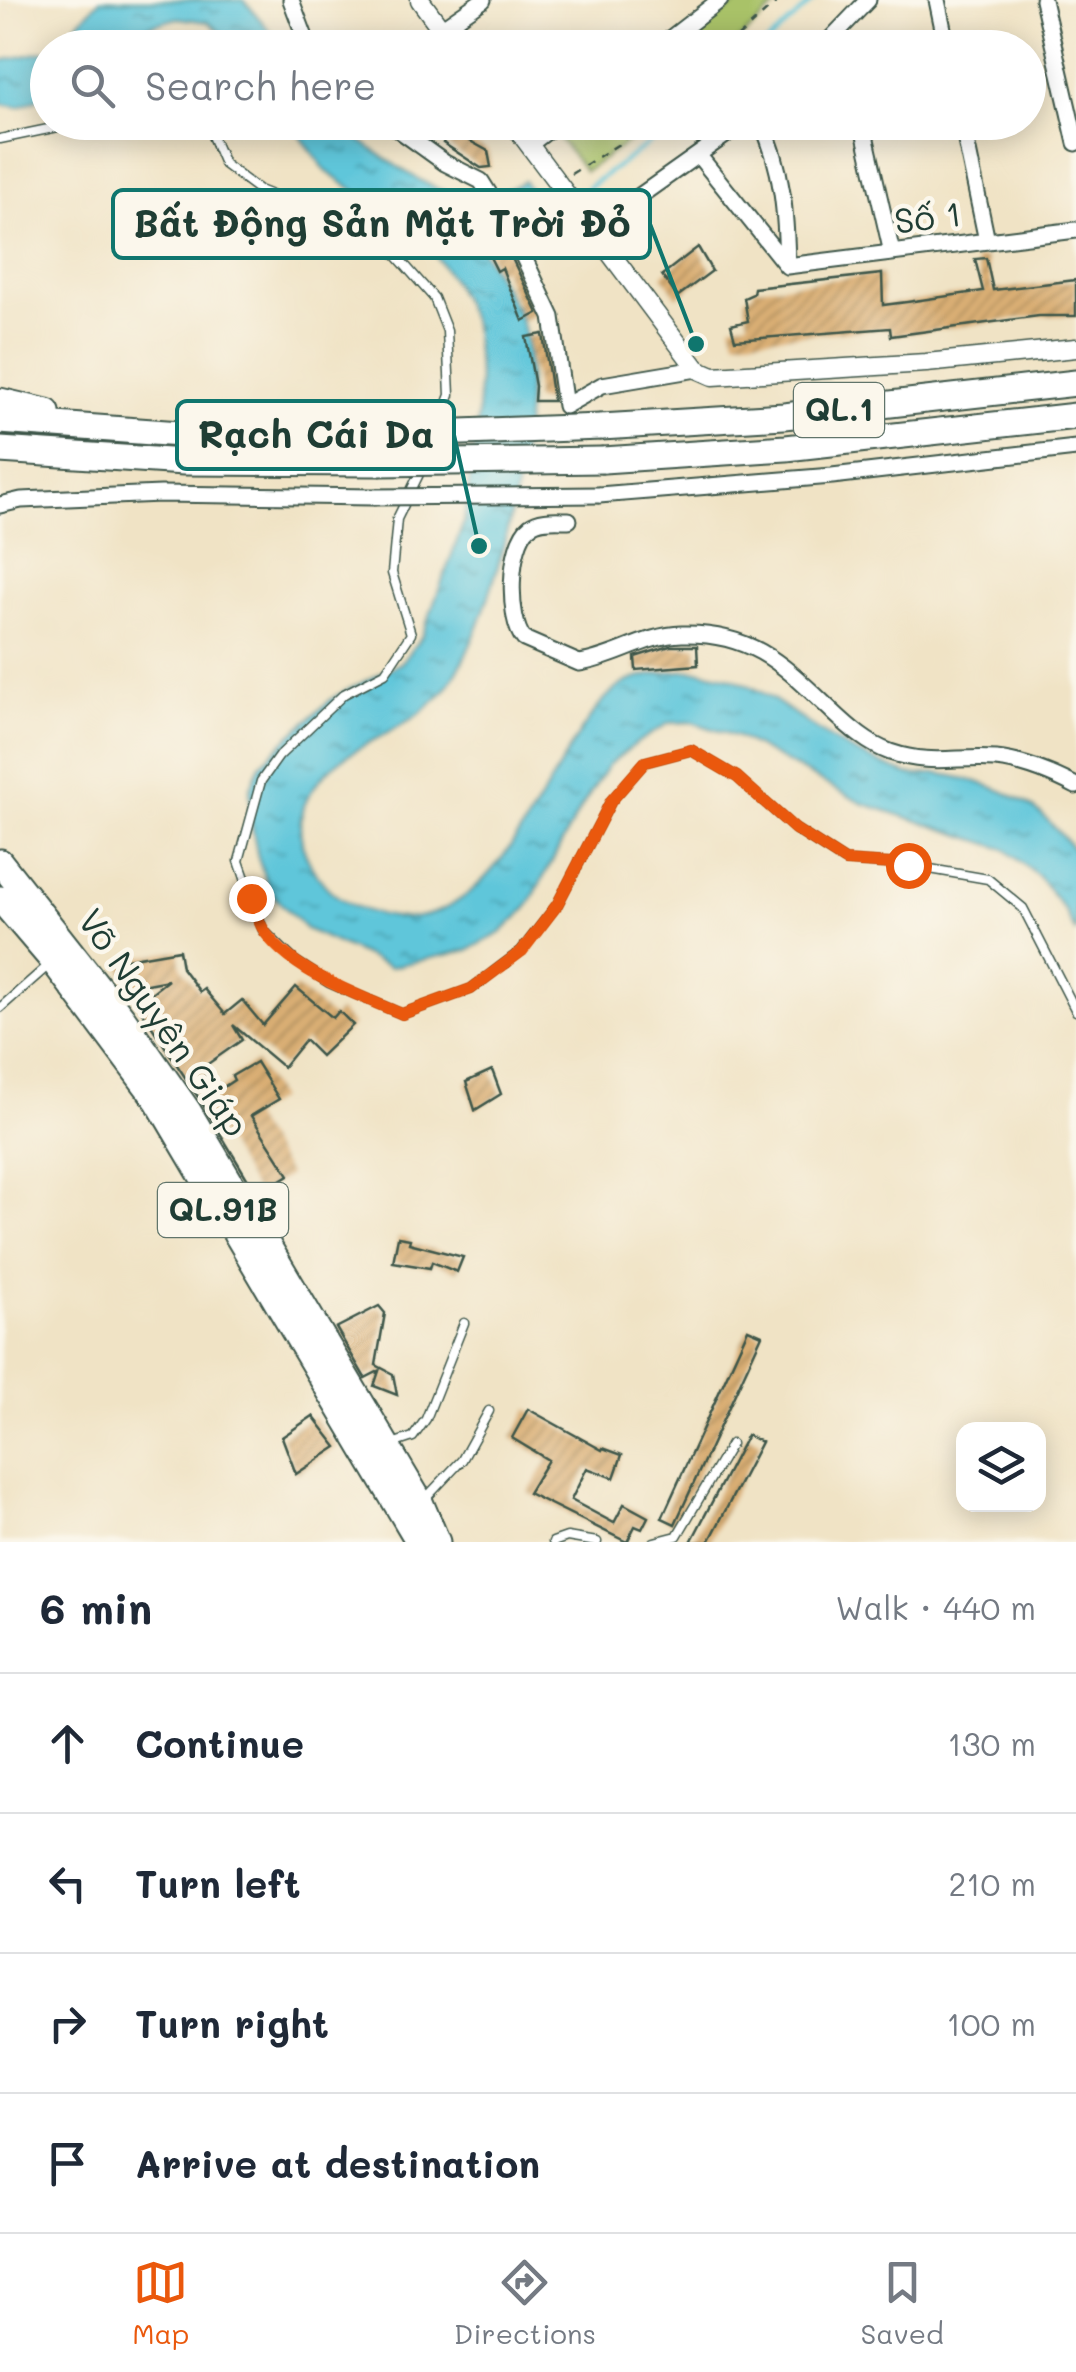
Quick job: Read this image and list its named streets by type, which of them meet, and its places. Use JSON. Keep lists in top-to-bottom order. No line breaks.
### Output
{"streets":{"highway":["QL.1","Võ Nguyên Giáp","QL.91B"],"street":["Số 1"]},"places":["Bất Động Sản Mặt Trời Đỏ","Rạch Cái Da"],"page":{"search":"Search here","heading":["6 min","Walk · 440 m"],"list":[["Continue","130 m"],["Turn left","210 m"],["Turn right","100 m"],"Arrive at destination"],"nav":["Map","Directions","Saved"]}}
